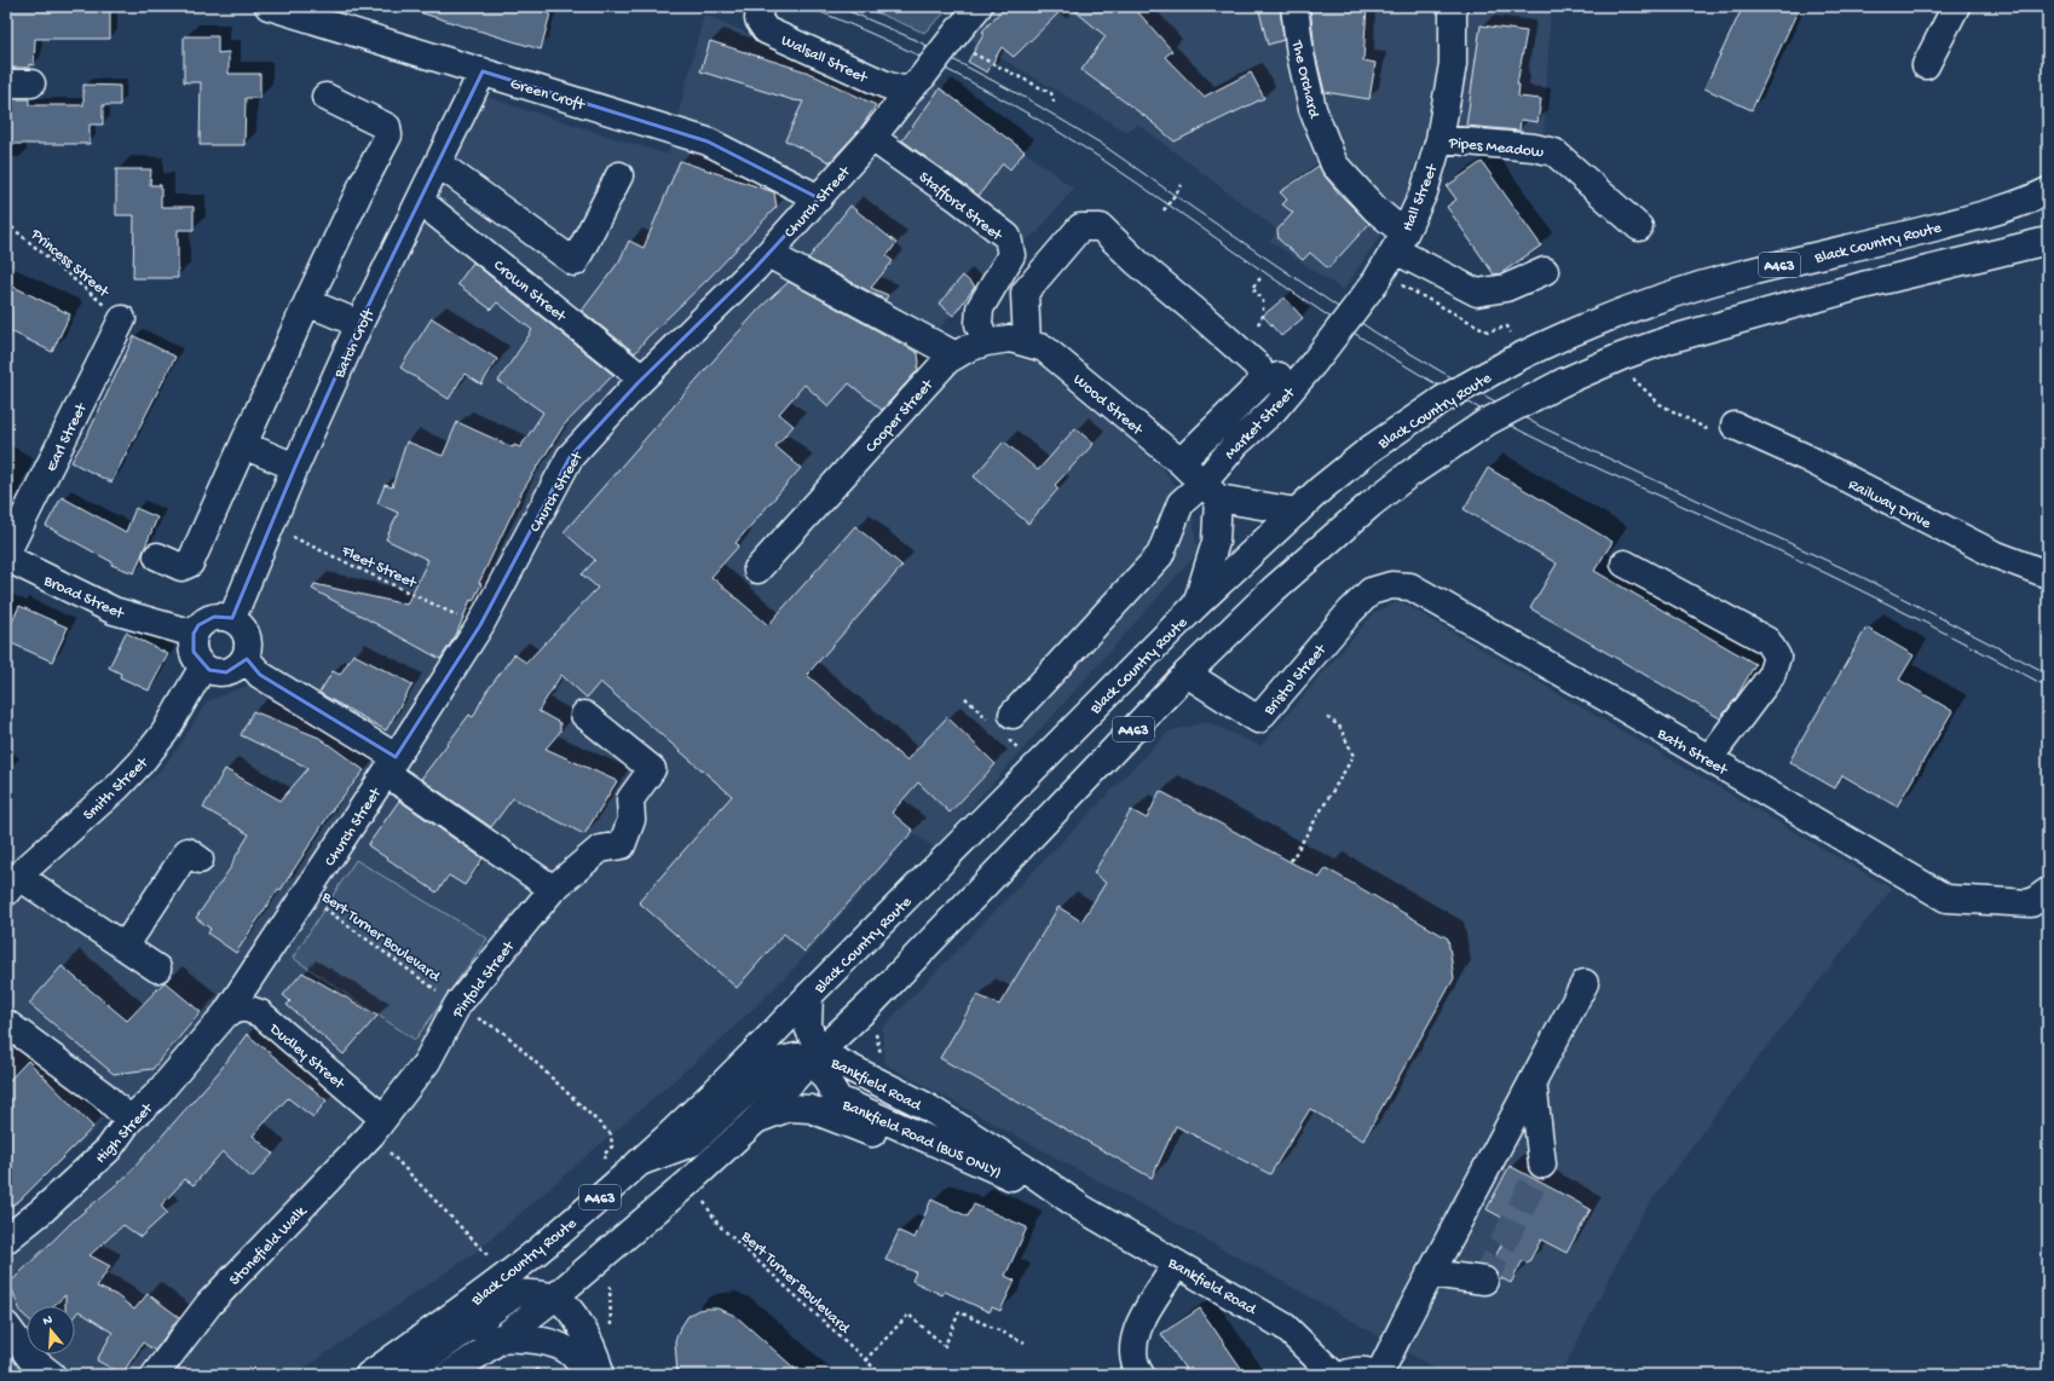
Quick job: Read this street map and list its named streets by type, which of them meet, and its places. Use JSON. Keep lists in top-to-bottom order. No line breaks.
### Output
{"streets":{"main road":["Walsall Street","The Orchard","Green Croft","Pipes Meadow","Hall Street","Church Street","Stafford Street","Black Country Route","A463","Crown Street","Batch Croft","Wood Street","Cooper Street","Market Street","Earl Street","Railway Drive","Broad Street","Bristol Street","Bath Street","Smith Street","Pinfold Street","Dudley Street","Bankfield Road","High Street","Bankfield Road (BUS ONLY)","Stonefield Walk"],"path":["Princess Street","Fleet Street","Bert Turner Boulevard"]},"crossings":[["Walsall Street","Church Street"],["The Orchard","Hall Street"],["Green Croft","Church Street"],["Green Croft","Batch Croft"],["Pipes Meadow","Hall Street"],["Hall Street","Market Street"],["Church Street","Stafford Street"],["Church Street","Crown Street"],["Church Street","Fleet Street"],["Church Street","Bert Turner Boulevard"],["Church Street","Dudley Street"],["Church Street","High Street"],["Stafford Street","Wood Street"],["Stafford Street","Cooper Street"],["Black Country Route","Bankfield Road (BUS ONLY)"],["Princess Street","Earl Street"],["A463","Bristol Street"],["A463","Bankfield Road"],["A463","Bankfield Road (BUS ONLY)"],["Crown Street","Batch Croft"],["Batch Croft","Fleet Street"],["Batch Croft","Broad Street"],["Batch Croft","Smith Street"],["Wood Street","Cooper Street"],["Wood Street","Market Street"],["Earl Street","Broad Street"],["Broad Street","Smith Street"],["Bristol Street","Bath Street"],["Pinfold Street","Dudley Street"],["Pinfold Street","Stonefield Walk"],["Dudley Street","High Street"],["Dudley Street","Stonefield Walk"],["Bankfield Road","Bankfield Road (BUS ONLY)"]],"north":"top"}
